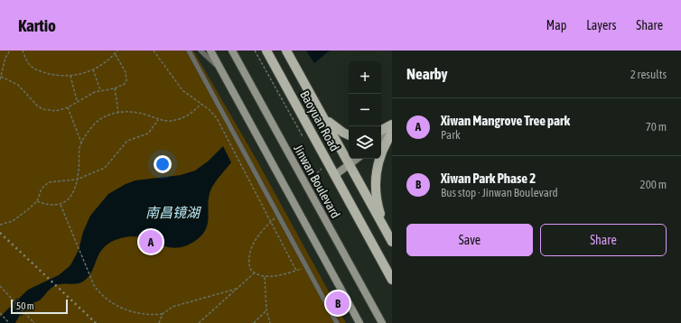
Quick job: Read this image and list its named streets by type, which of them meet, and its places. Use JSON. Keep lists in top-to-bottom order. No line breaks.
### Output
{"streets":{"main road":["Baoyuan Road","Jinwan Boulevard"]},"water":["南昌镜湖"],"scale_bar":"50 m","page":{"header":"Kartio","nav":["Map","Layers","Share"],"heading":["Nearby","2 results"],"map_buttons":["+","−"],"list":[{"mark":"A","name":"Xiwan Mangrove Tree park","note":"Park","value":"70 m"},{"mark":"B","name":"Xiwan Park Phase 2","note":"Bus stop · Jinwan Boulevard","value":"200 m"}],"buttons":["Save","Share"],"pins":["A","B"],"scale":"50 m"}}
